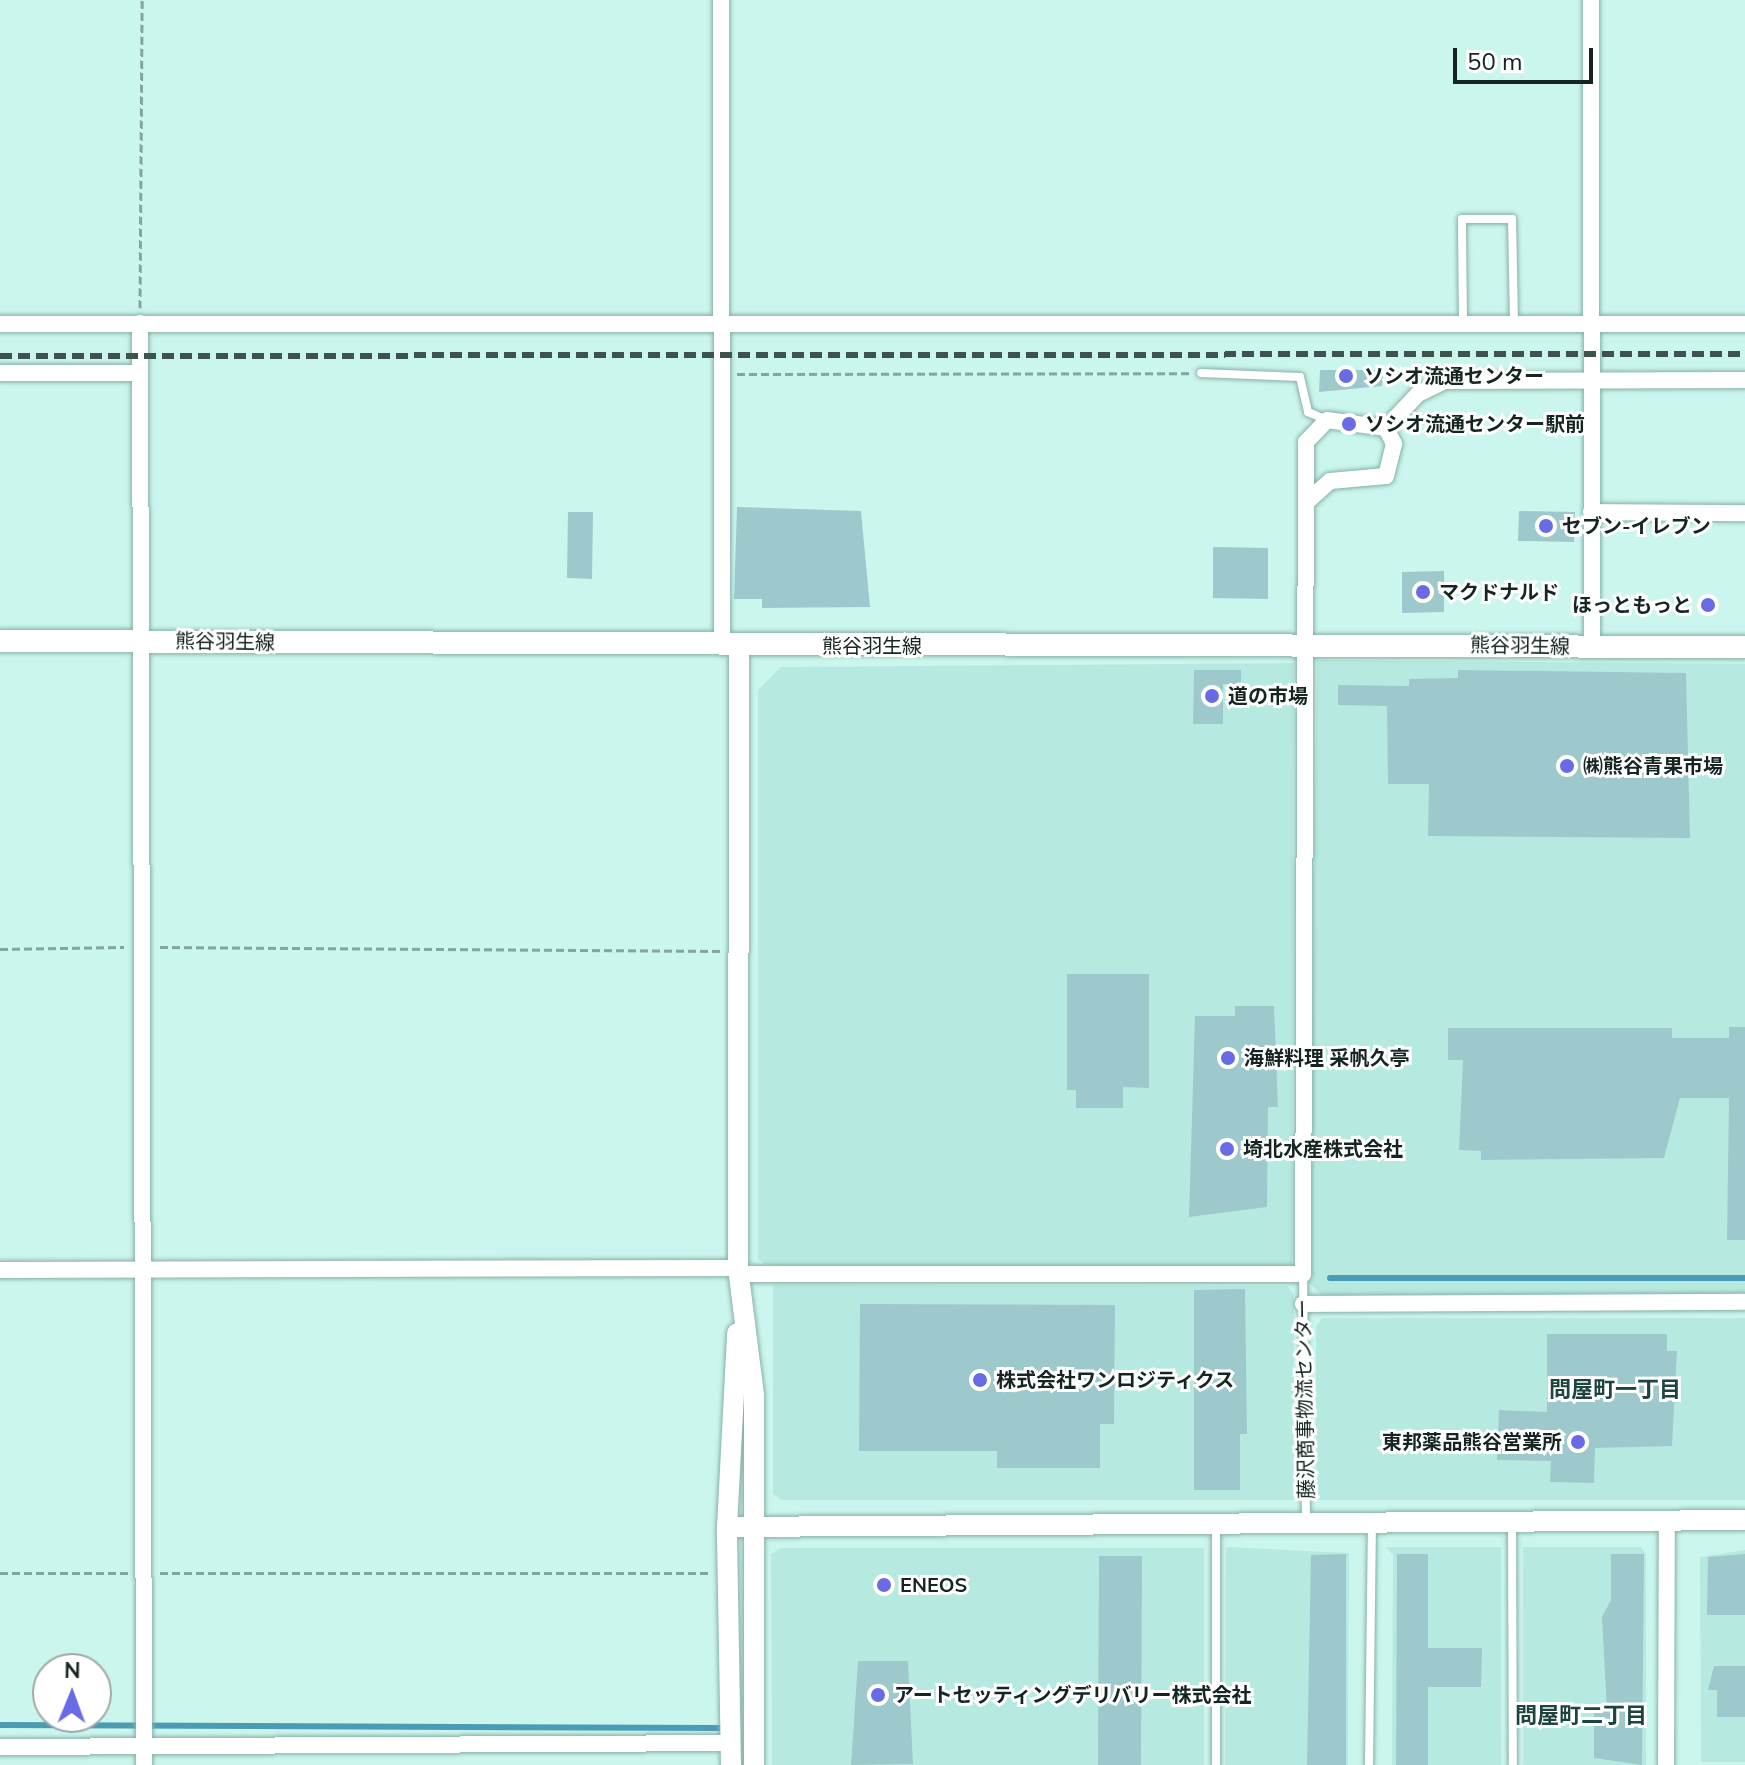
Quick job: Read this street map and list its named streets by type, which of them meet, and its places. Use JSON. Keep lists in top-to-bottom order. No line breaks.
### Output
{"streets":{"main road":["熊谷羽生線"],"lane":["藤沢商事物流センター"]},"districts":["問屋町一丁目","問屋町二丁目"],"places":["ソシオ流通センター","ソシオ流通センター駅前","セブン-イレブン","マクドナルド","ほっともっと","道の市場","㈱熊谷青果市場","海鮮料理 采帆久亭","埼北水産株式会社","株式会社ワンロジティクス","東邦薬品熊谷営業所","ENEOS","アートセッティングデリバリー株式会社"],"scale_bar":"50 m","north":"top"}
